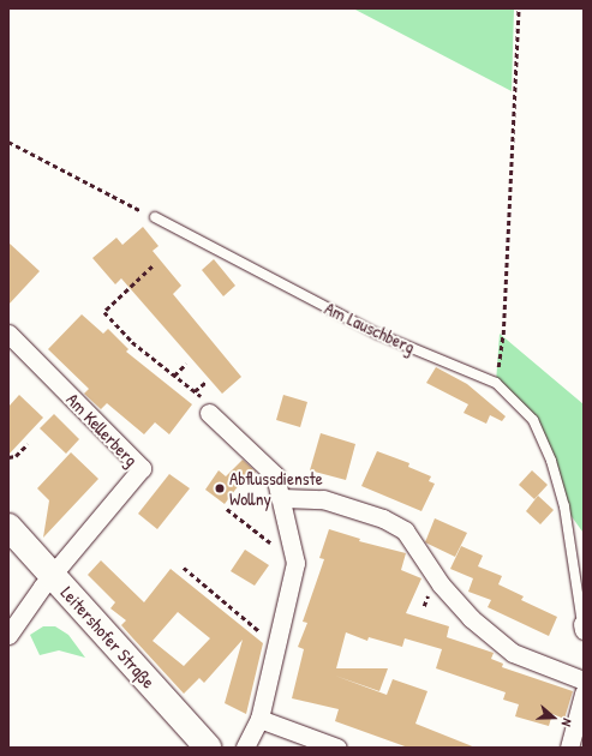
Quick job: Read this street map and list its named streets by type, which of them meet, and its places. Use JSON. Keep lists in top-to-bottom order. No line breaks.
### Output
{"streets":{"street":["Am Kellerberg","Leitershofer Straße"],"lane":["Am Lauschberg"]},"crossings":[["Am Kellerberg","Leitershofer Straße"]],"places":["Abflussdienste Wollny"],"north":"right"}
